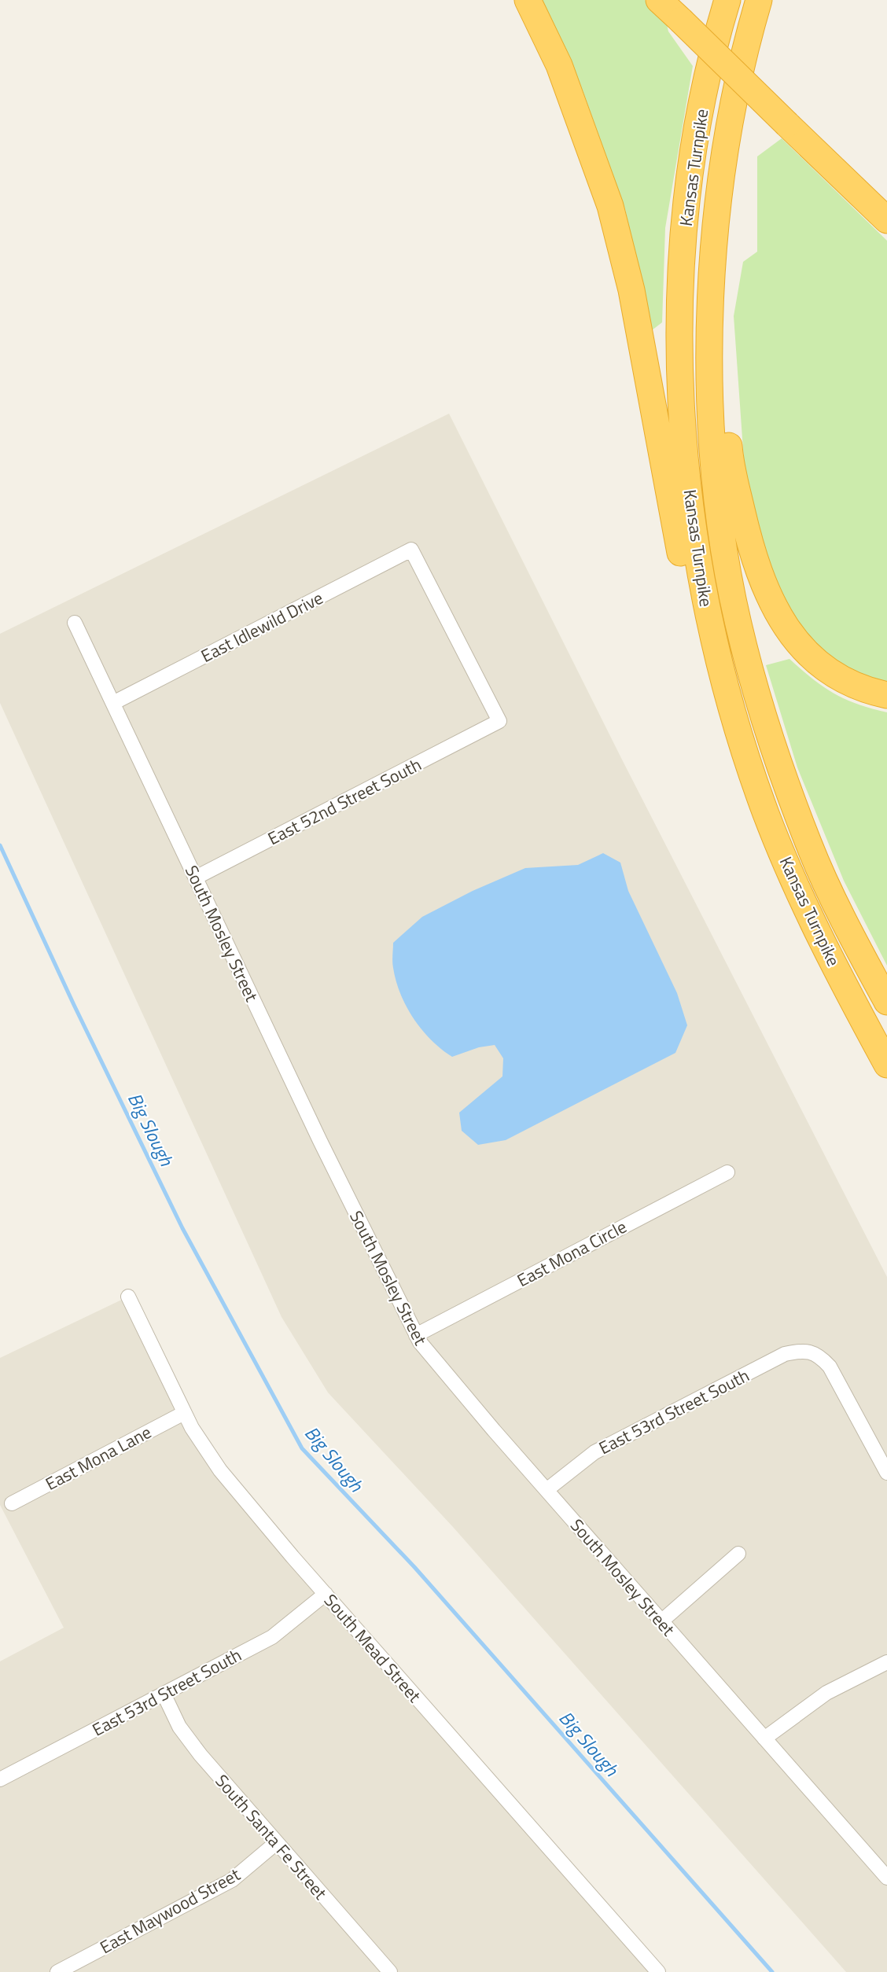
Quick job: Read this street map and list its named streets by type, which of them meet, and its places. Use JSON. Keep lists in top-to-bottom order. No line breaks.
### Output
{"streets":{"highway":["Kansas Turnpike"],"street":["East Idlewild Drive","East 52nd Street South","South Mosley Street","East Mona Circle","East 53rd Street South","East Mona Lane","South Mead Street","South Santa Fe Street","East Maywood Street"]},"crossings":[["East Idlewild Drive","East 52nd Street South"],["East Idlewild Drive","South Mosley Street"],["East 52nd Street South","South Mosley Street"],["South Mosley Street","East Mona Circle"],["South Mosley Street","East 53rd Street South"],["East 53rd Street South","South Mead Street"],["East 53rd Street South","South Santa Fe Street"],["East Mona Lane","South Mead Street"],["South Santa Fe Street","East Maywood Street"]],"water":["Big Slough"]}
